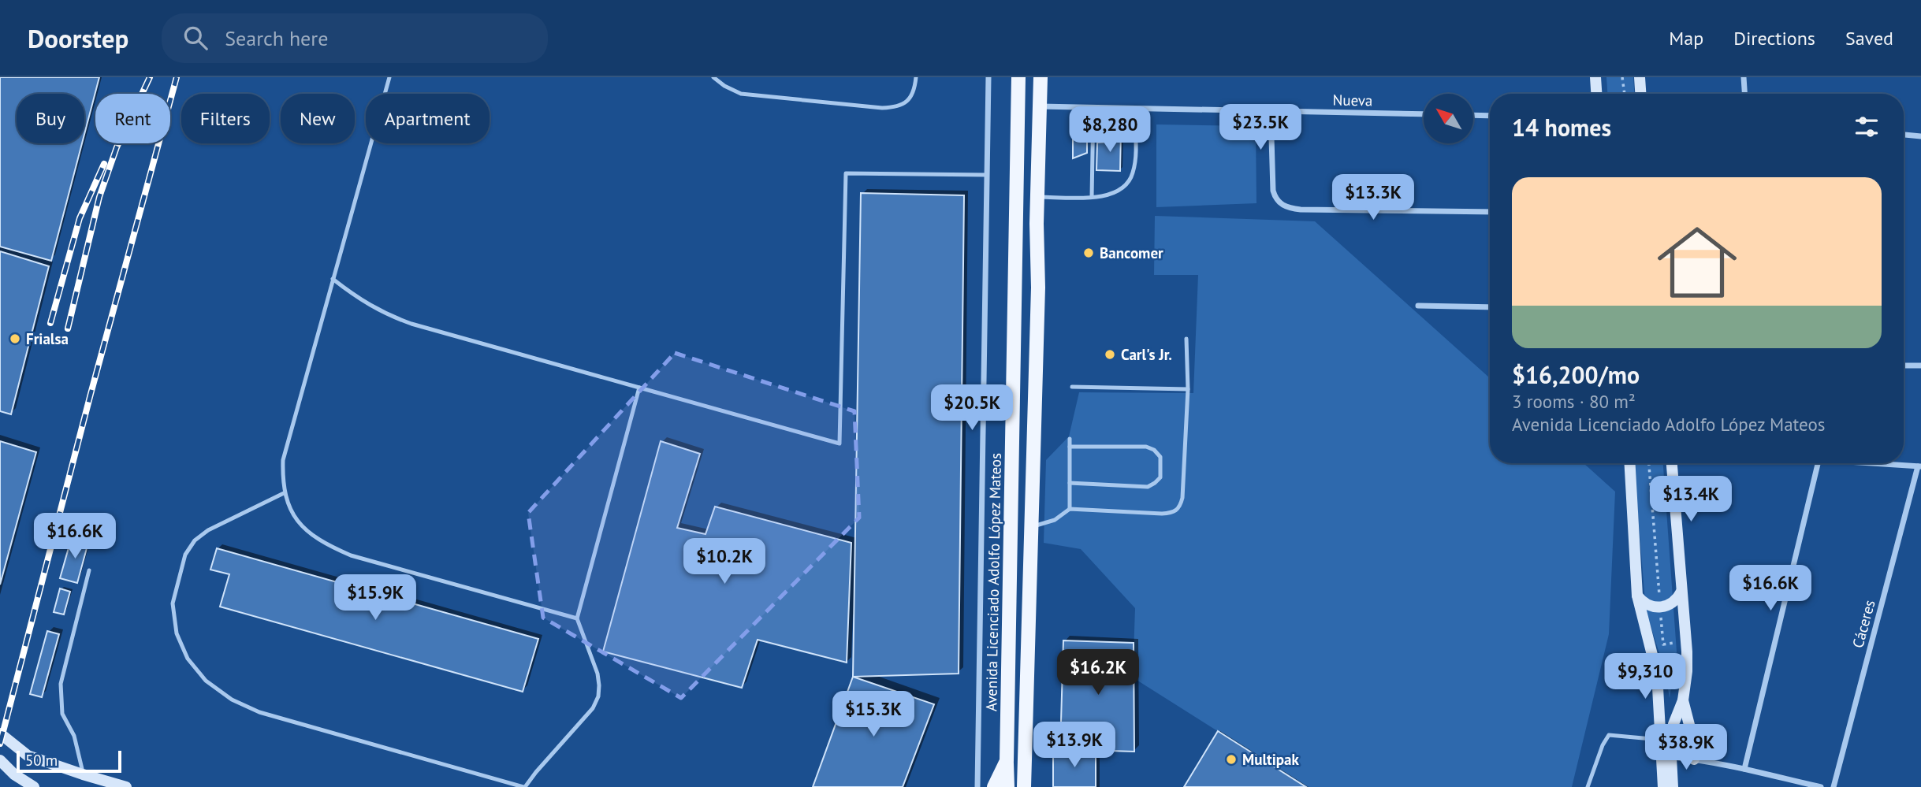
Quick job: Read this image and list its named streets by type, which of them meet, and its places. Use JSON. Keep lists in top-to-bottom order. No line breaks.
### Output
{"streets":{"main road":["Avenida Licenciado Adolfo López Mateos"],"street":["Nueva","Cáceres"]},"places":["Bancomer","Frialsa","Carl's Jr.","Multipak"],"scale_bar":"50 m","north":"top left","page":{"header":"Doorstep","search":"Search here","nav":["Map","Directions","Saved"],"chip":["Buy","Rent","Filters","New","Apartment"],"heading":"14 homes","price":["$23.5K","$8,280","$13.3K","$20.5K","$13.4K","$16.6K","$10.2K","$16.6K","$15.9K","$16.2K","$9,310","$15.3K","$13.9K","$38.9K"],"list":[{"name":"$16,200/mo","note":"3 rooms · 80 m² · Avenida Licenciado Adolfo López Mateos"}],"scale":"50 m"}}
